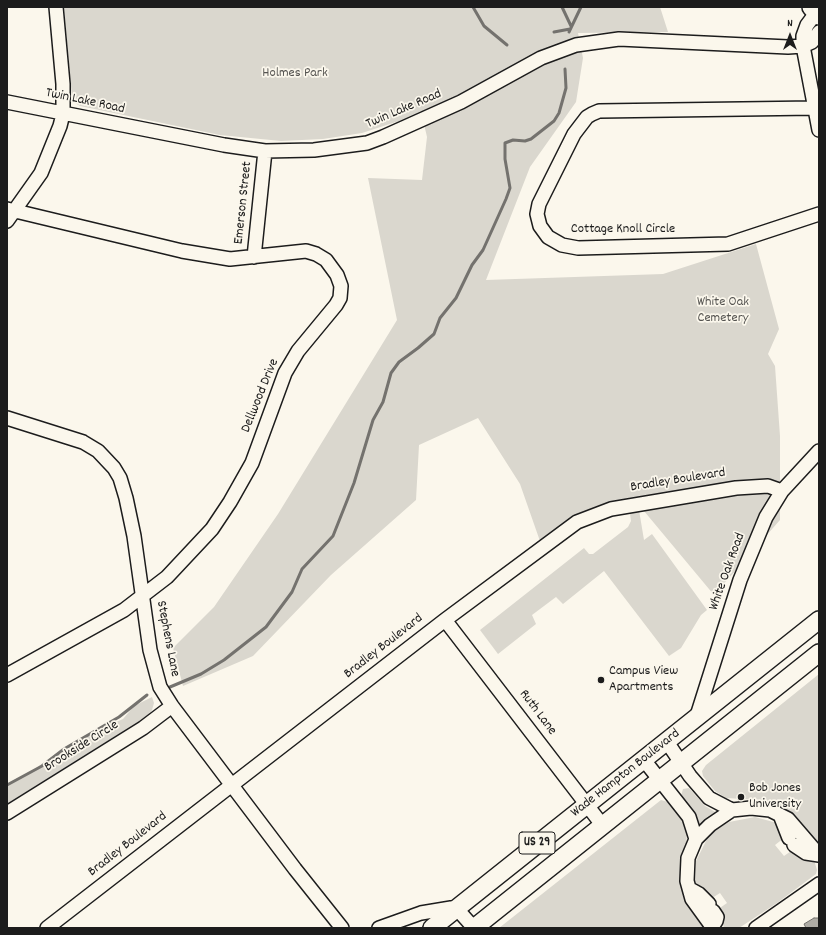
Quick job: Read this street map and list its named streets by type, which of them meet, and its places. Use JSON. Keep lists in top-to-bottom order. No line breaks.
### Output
{"streets":{"main road":["Wade Hampton Boulevard","US 29"],"street":["Twin Lake Road","Emerson Street","Cottage Knoll Circle","Dellwood Drive","Bradley Boulevard","White Oak Road","Stephens Lane","Ruth Lane","Brookside Circle"]},"crossings":[["Twin Lake Road","Emerson Street"],["Emerson Street","Dellwood Drive"],["Dellwood Drive","Stephens Lane"],["Bradley Boulevard","White Oak Road"],["Bradley Boulevard","Stephens Lane"],["Bradley Boulevard","Ruth Lane"],["White Oak Road","Wade Hampton Boulevard"],["Stephens Lane","Brookside Circle"],["Ruth Lane","Wade Hampton Boulevard"]],"parks":["Holmes Park","White Oak Cemetery"],"places":["Campus View Apartments","Bob Jones University"],"north":"top"}
